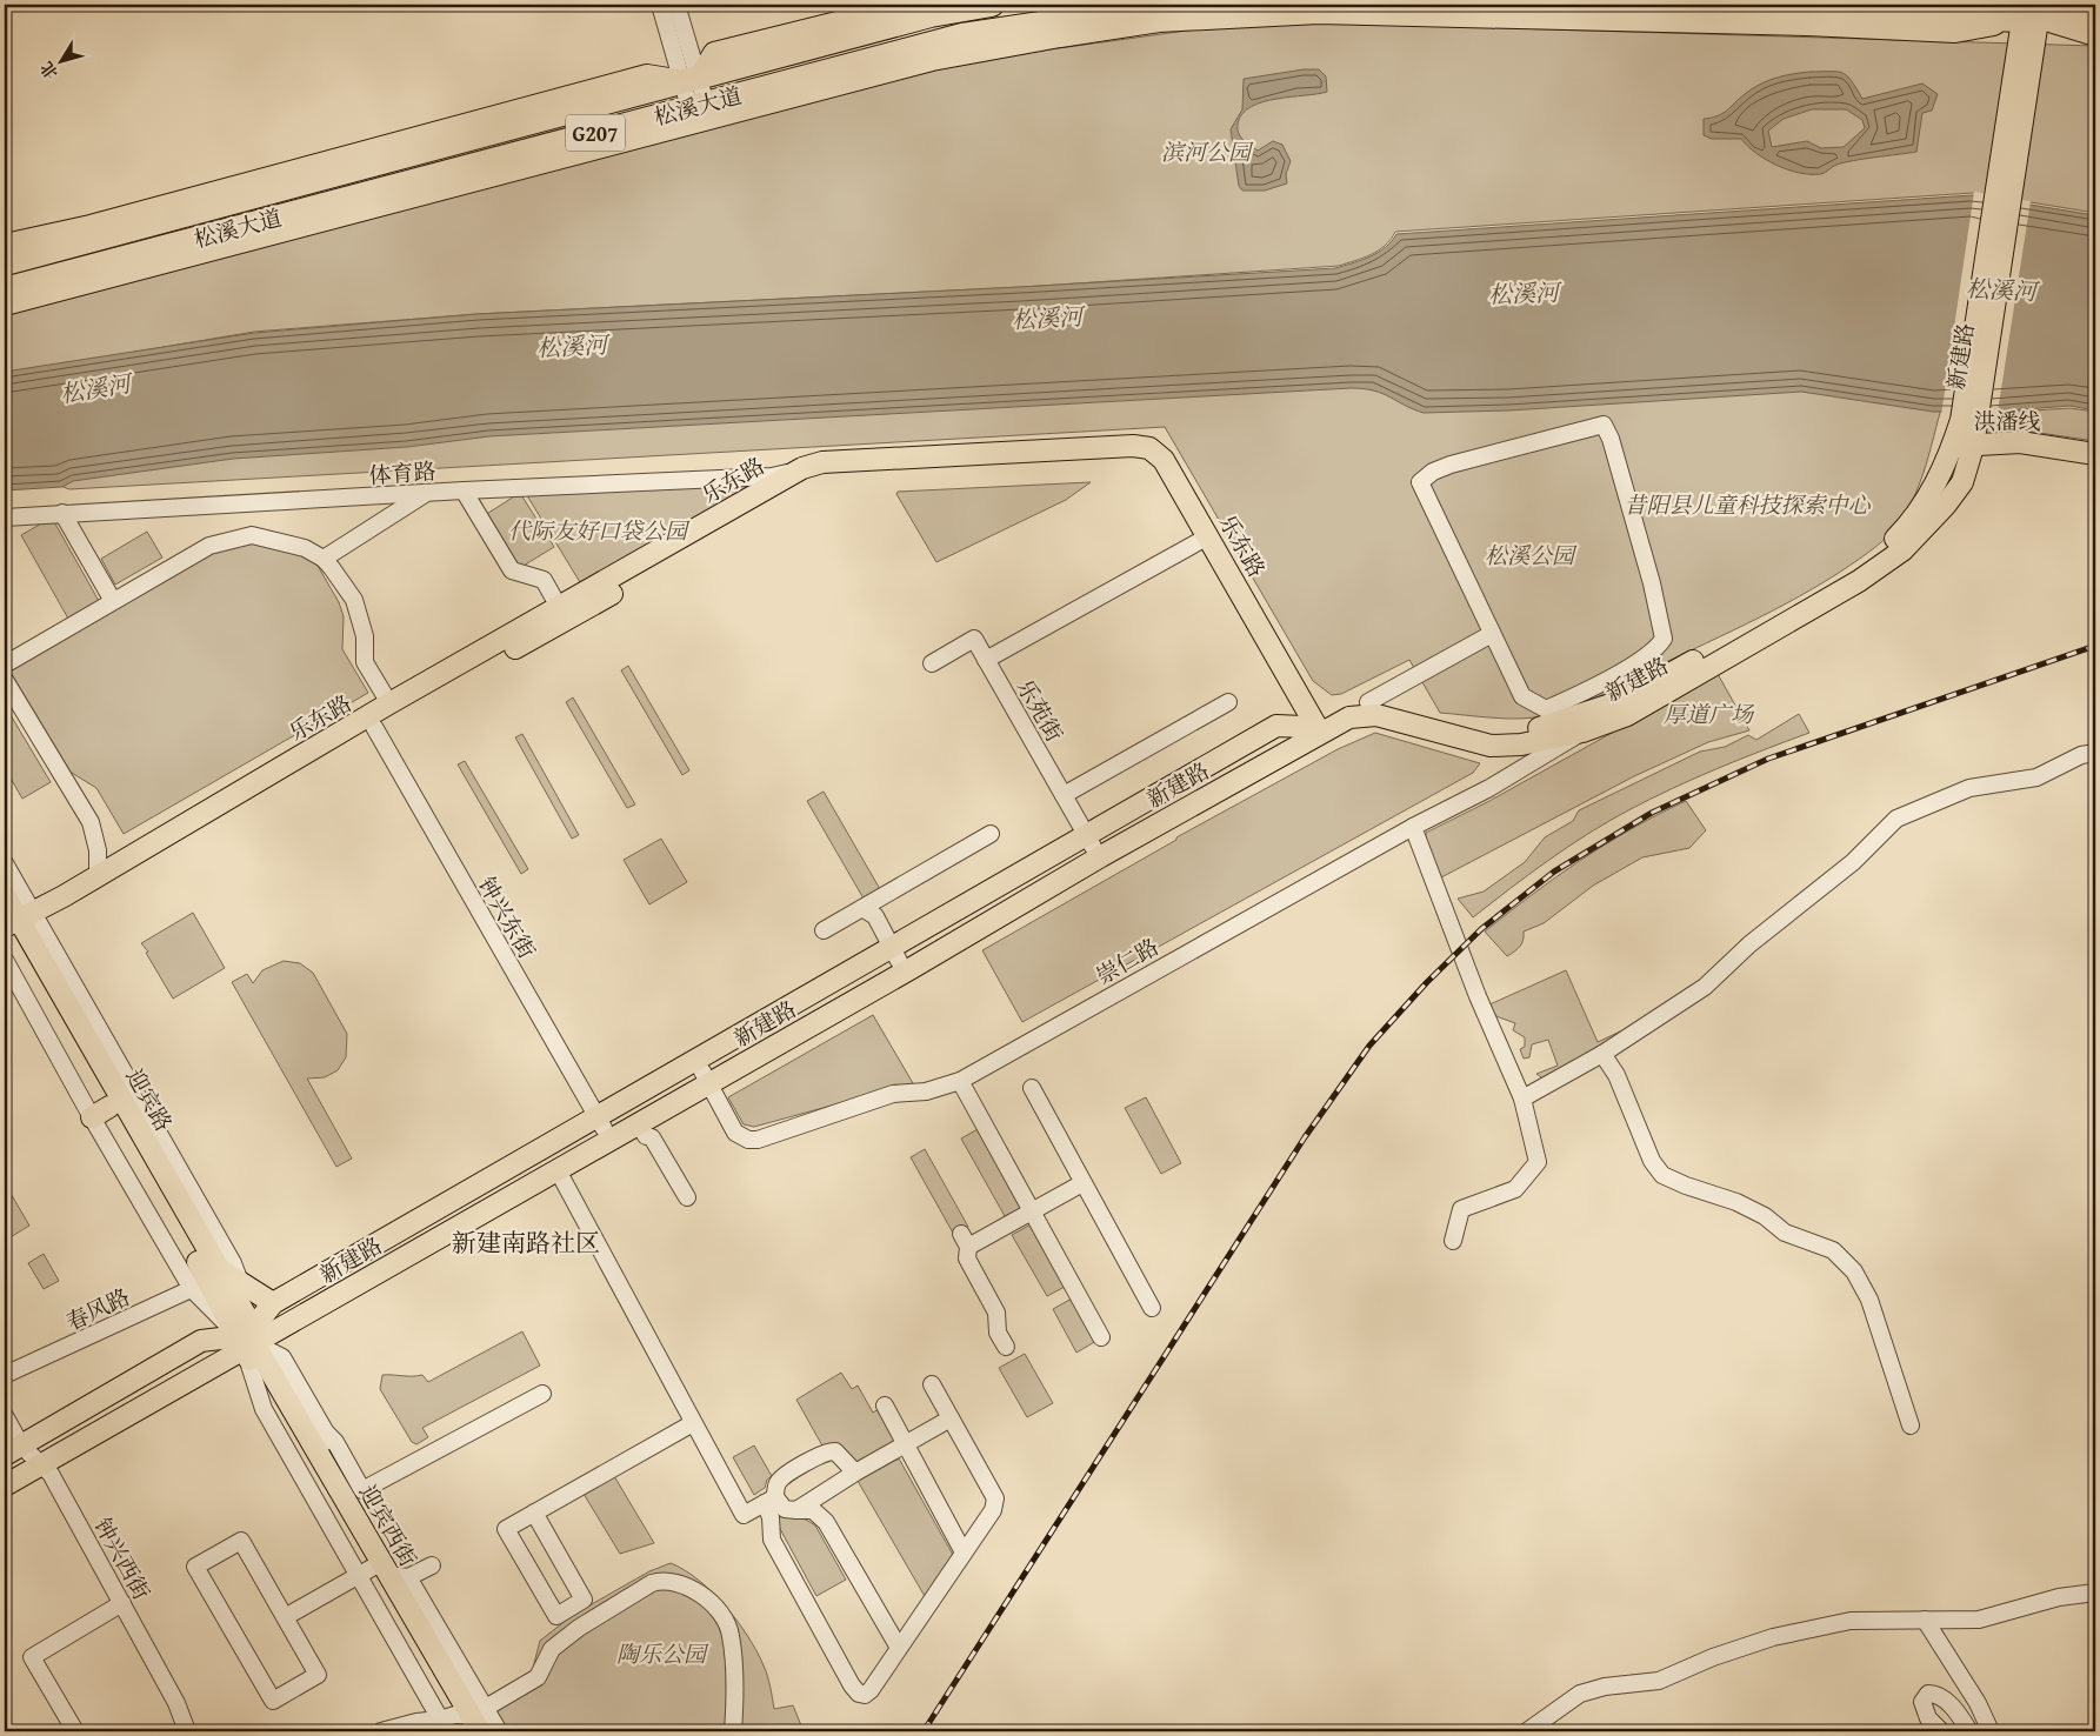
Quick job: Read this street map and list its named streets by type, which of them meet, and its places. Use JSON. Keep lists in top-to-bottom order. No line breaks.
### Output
{"streets":{"highway":["松溪大道","G207"],"main road":["新建路","洪潘线","乐东路","迎宾路","迎宾西街"],"street":["体育路","乐苑街","钟兴东街","崇仁路","春风路","钟兴西街"]},"crossings":[["新建路","洪潘线"],["新建路","乐东路"],["新建路","乐苑街"],["新建路","钟兴东街"],["新建路","崇仁路"],["新建路","迎宾路"],["新建路","迎宾西街"],["新建路","钟兴西街"],["体育路","乐东路"],["乐东路","钟兴东街"],["乐东路","迎宾路"],["迎宾路","春风路"],["迎宾路","迎宾西街"]],"districts":["新建南路社区"],"water":["松溪河"],"parks":["滨河公园","昔阳县儿童科技探索中心","代际友好口袋公园","松溪公园","厚道广场","陶乐公园"],"north":"bottom left"}
